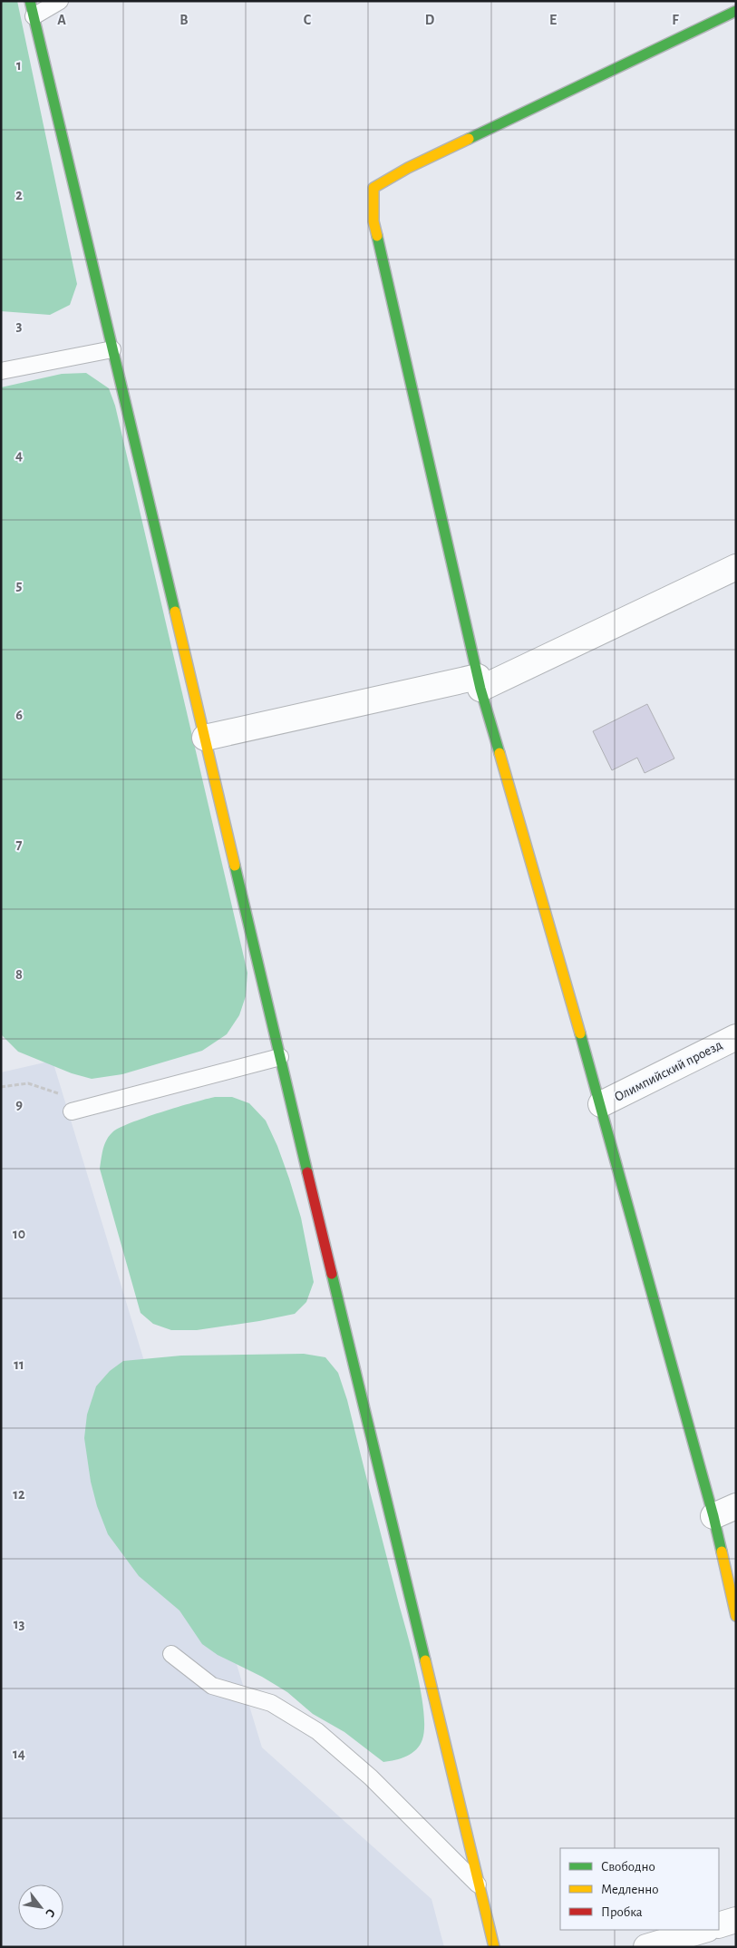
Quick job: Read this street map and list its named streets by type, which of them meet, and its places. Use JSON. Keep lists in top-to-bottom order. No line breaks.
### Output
{"streets":{"street":["Олимпийский проезд"]},"legend":["Свободно","Медленно","Пробка"],"north":"bottom right","grid":{"columns":["A","B","C","D","E","F"],"rows":["1","2","3","4","5","6","7","8","9","10","11","12","13","14"]}}
